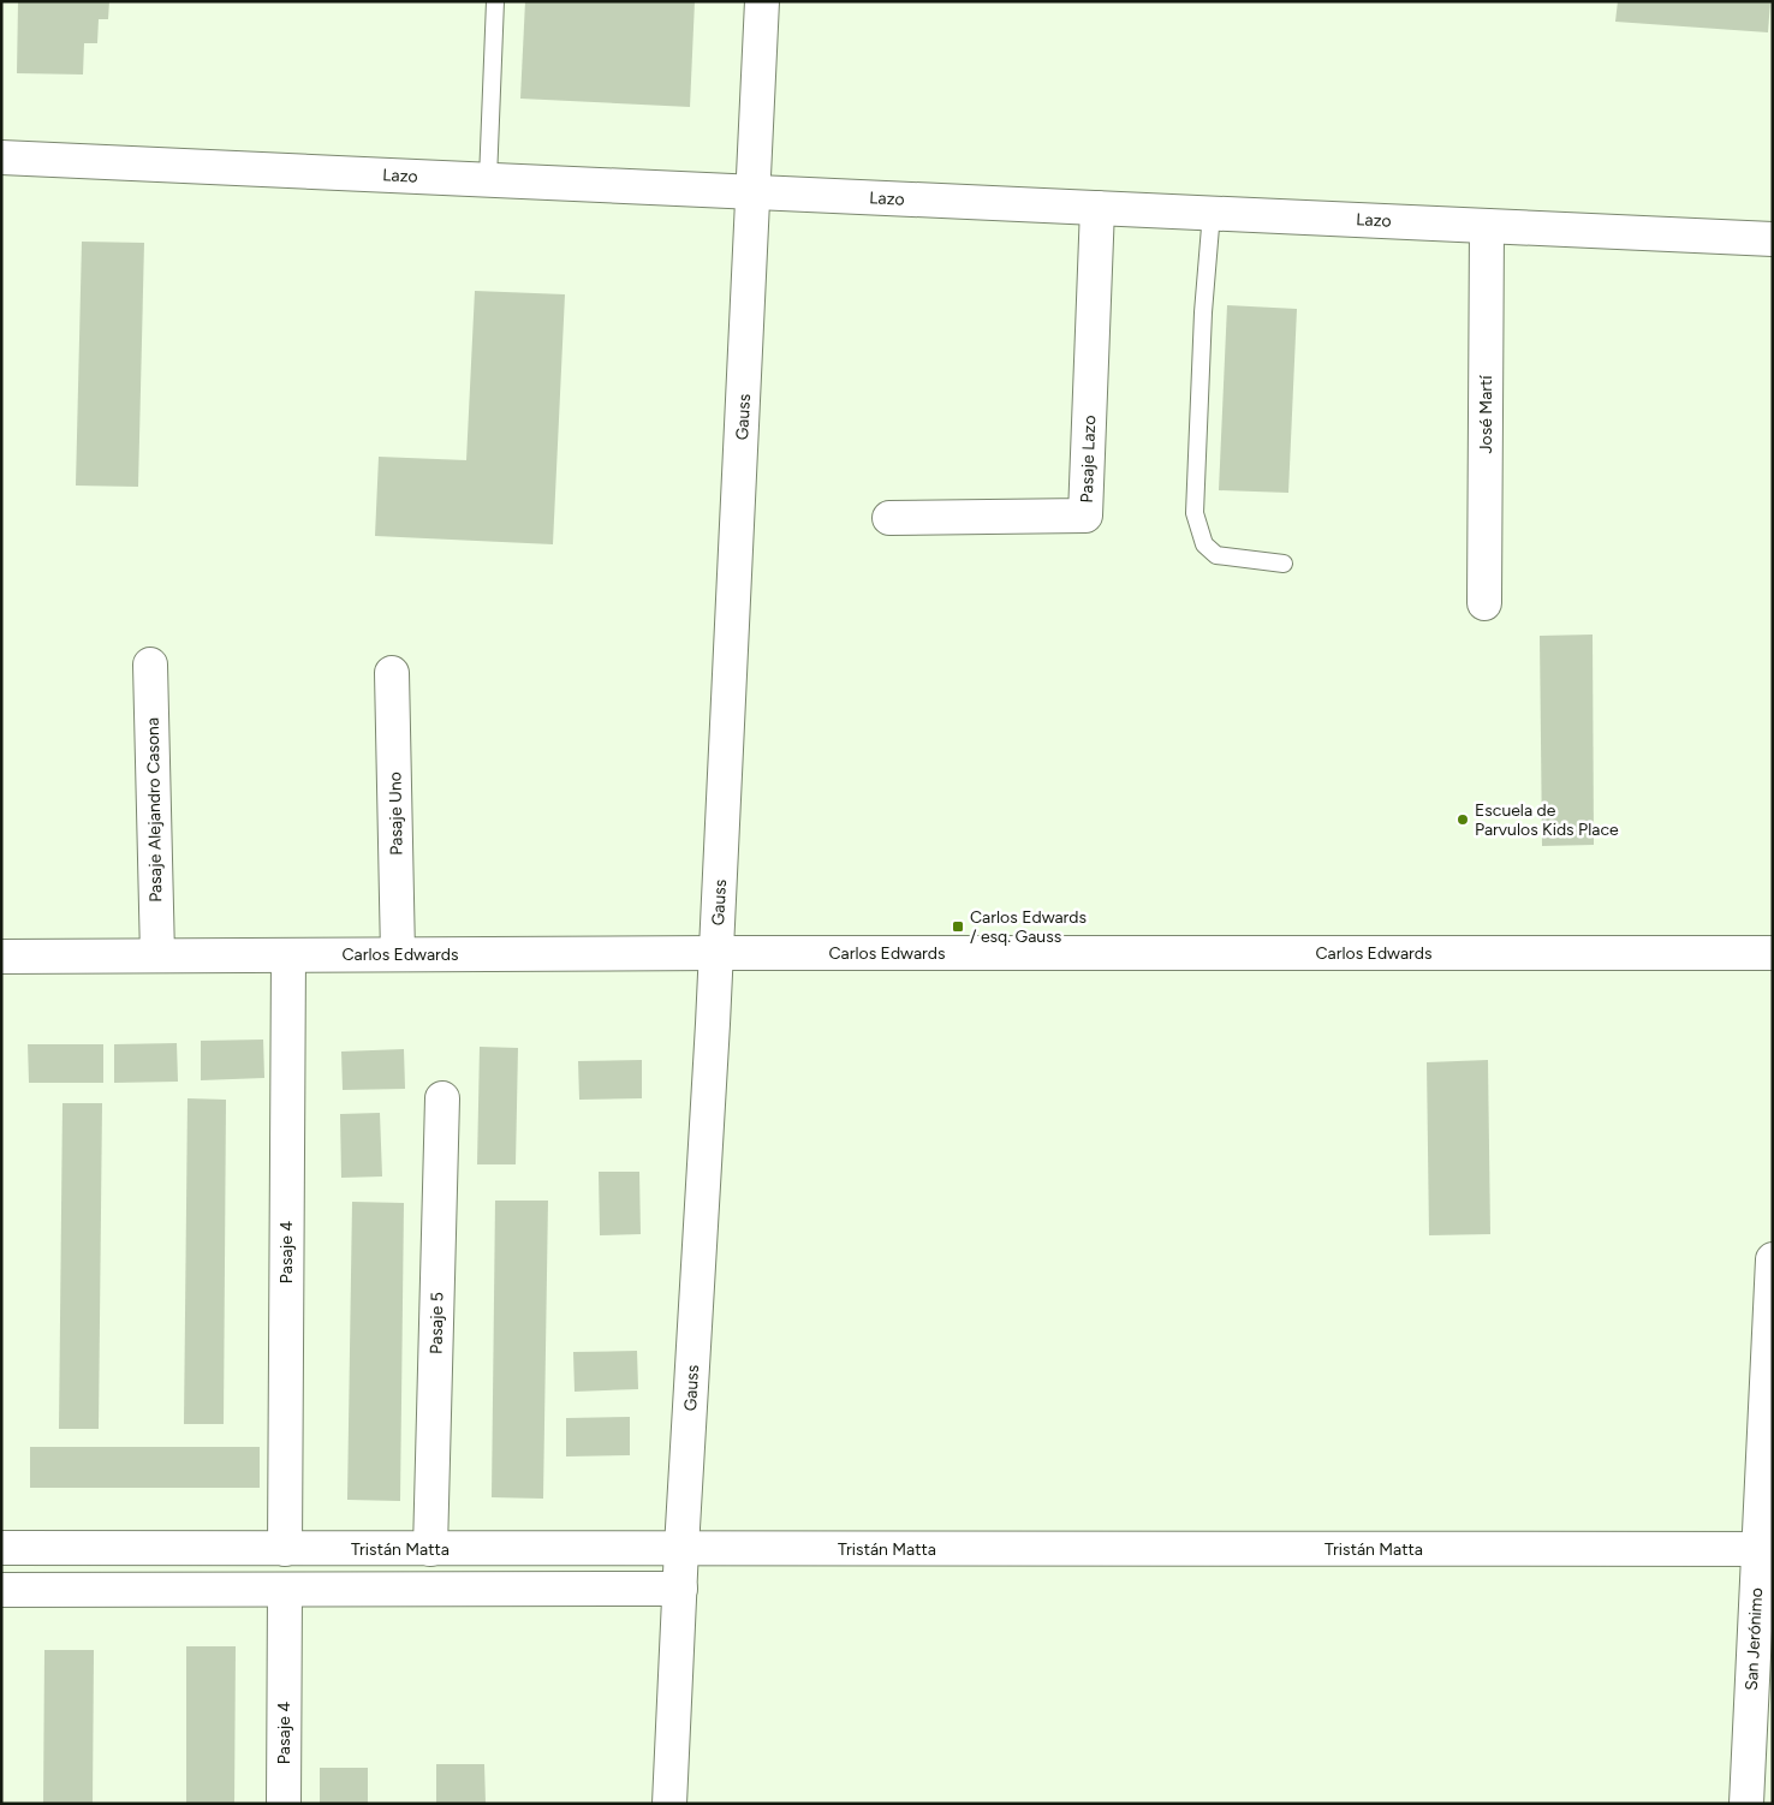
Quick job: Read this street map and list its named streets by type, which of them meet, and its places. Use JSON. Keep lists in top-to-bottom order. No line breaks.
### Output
{"streets":{"street":["Lazo","José Martí","Gauss","Pasaje Lazo","Pasaje Alejandro Casona","Pasaje Uno","Carlos Edwards","Pasaje 4","Pasaje 5","Tristán Matta","San Jerónimo"]},"crossings":[["Lazo","José Martí"],["Lazo","Gauss"],["Lazo","Pasaje Lazo"],["Gauss","Carlos Edwards"],["Gauss","Tristán Matta"],["Pasaje Alejandro Casona","Carlos Edwards"],["Pasaje Uno","Carlos Edwards"],["Carlos Edwards","Pasaje 4"],["Pasaje 4","Tristán Matta"],["Pasaje 5","Tristán Matta"],["Tristán Matta","San Jerónimo"]],"places":{"other":["Escuela de Parvulos Kids Place"],"transit":["Carlos Edwards / esq. Gauss"]}}
